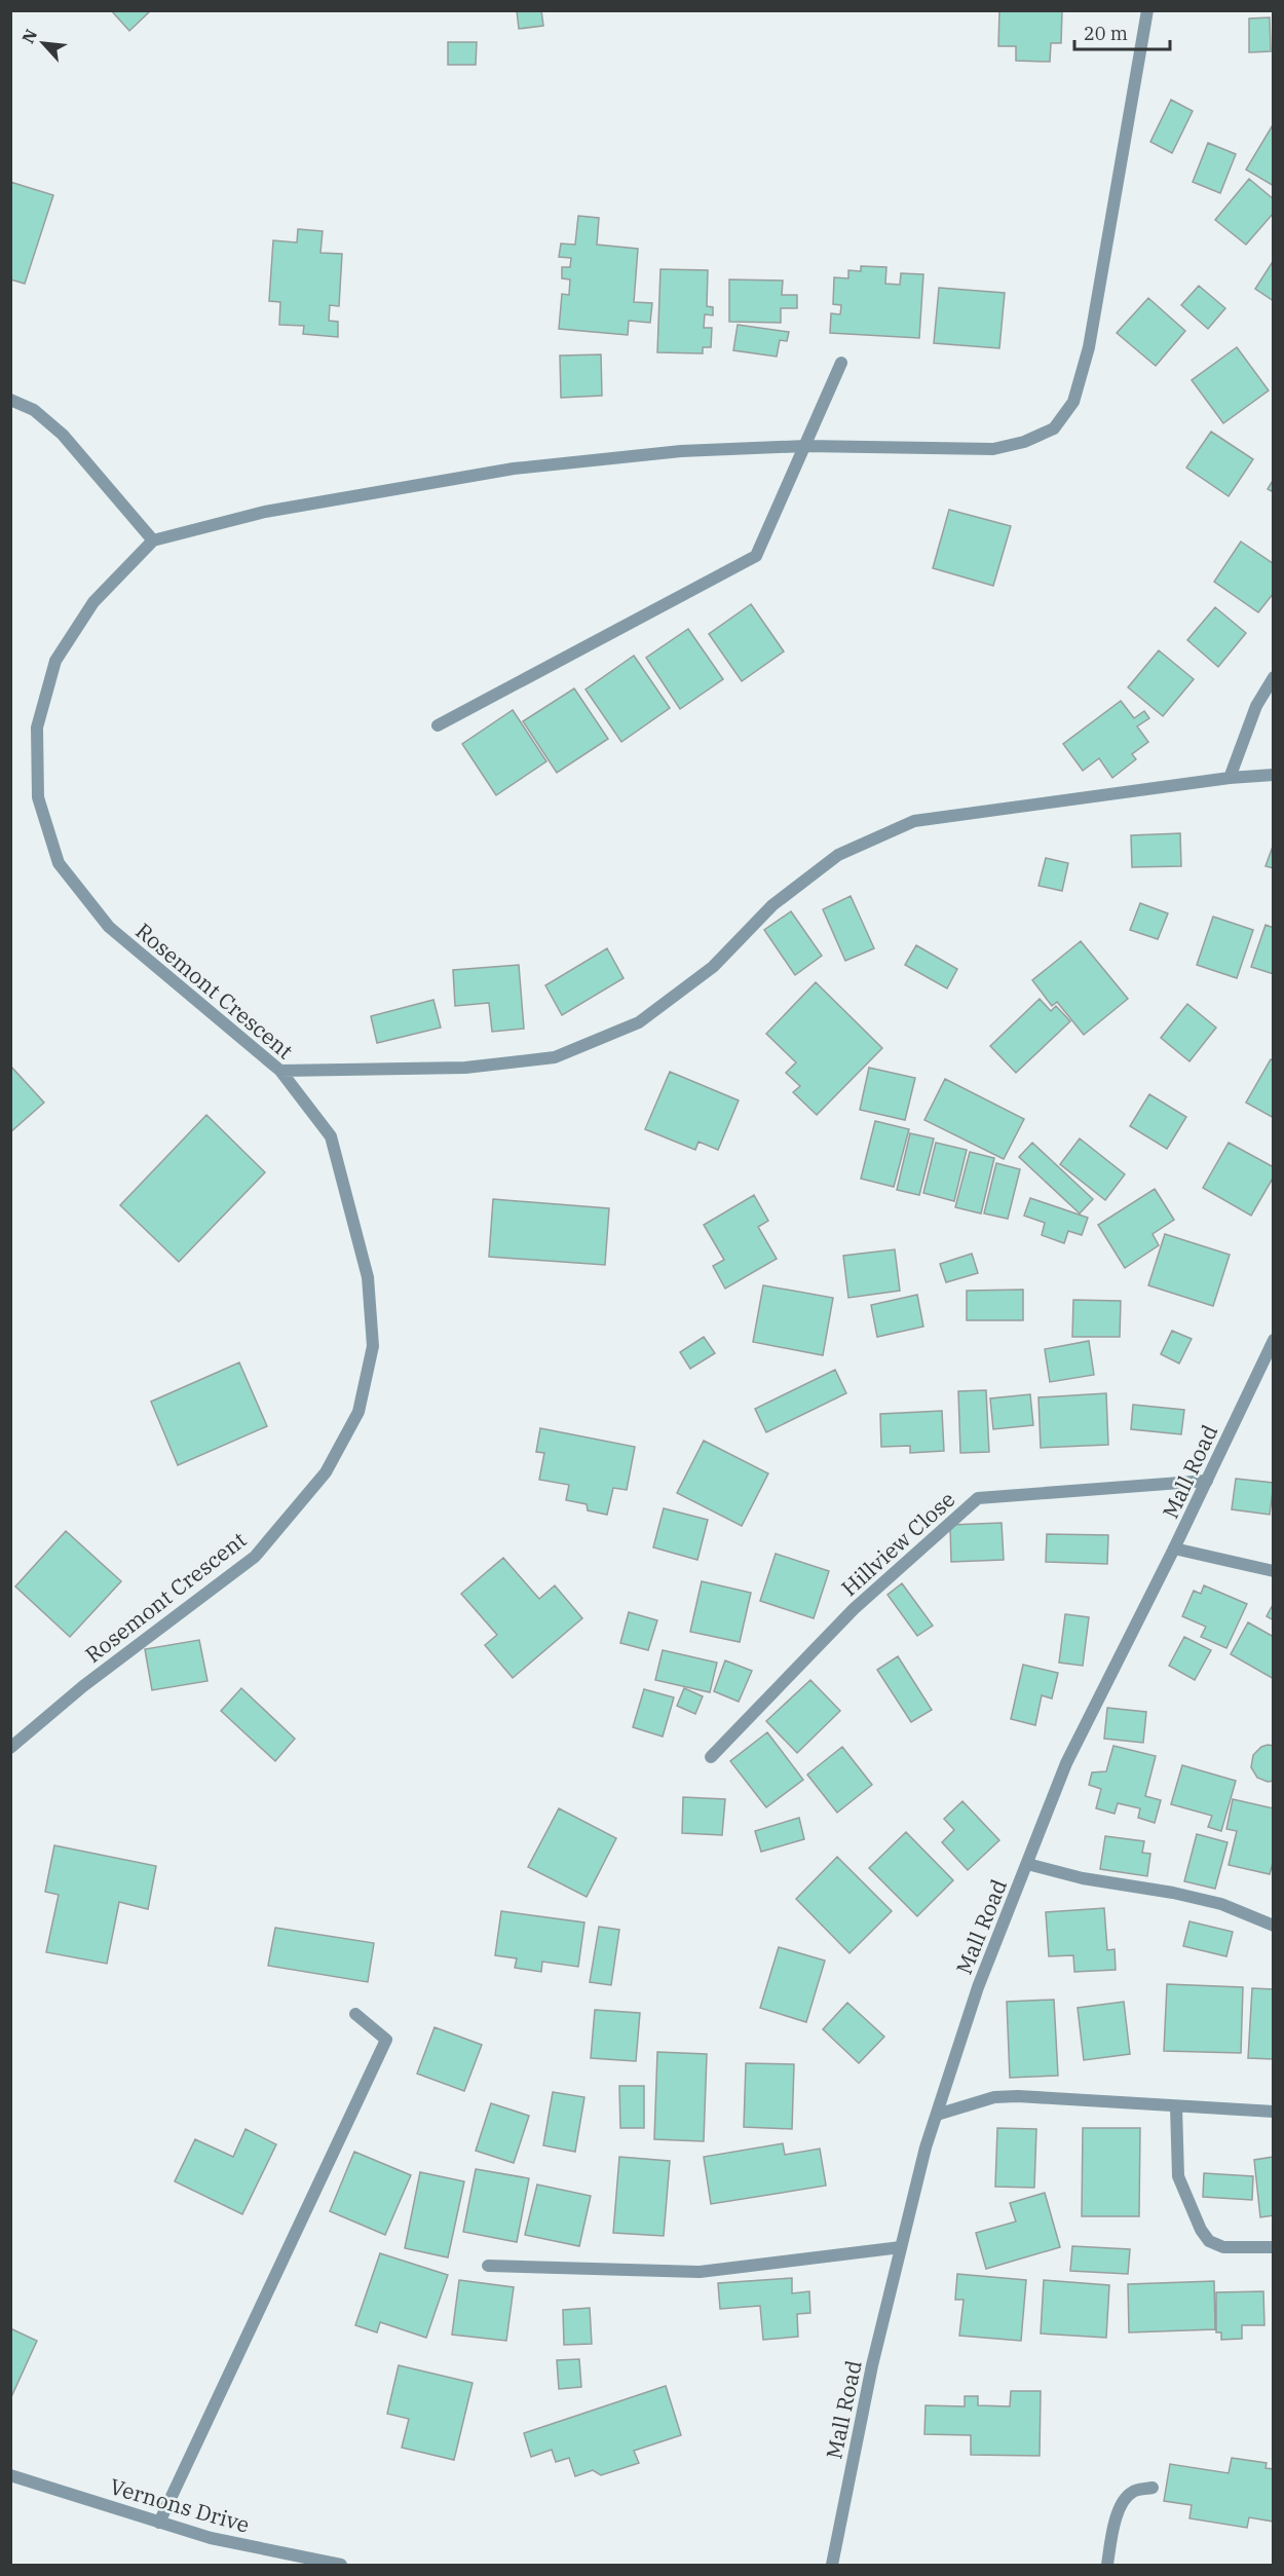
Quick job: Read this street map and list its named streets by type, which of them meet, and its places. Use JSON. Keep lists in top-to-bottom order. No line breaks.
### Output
{"streets":{"street":["Rosemont Crescent","Mall Road","Hillview Close","Vernons Drive"]},"crossings":[["Mall Road","Hillview Close"]],"scale_bar":"20 m","north":"top left"}
